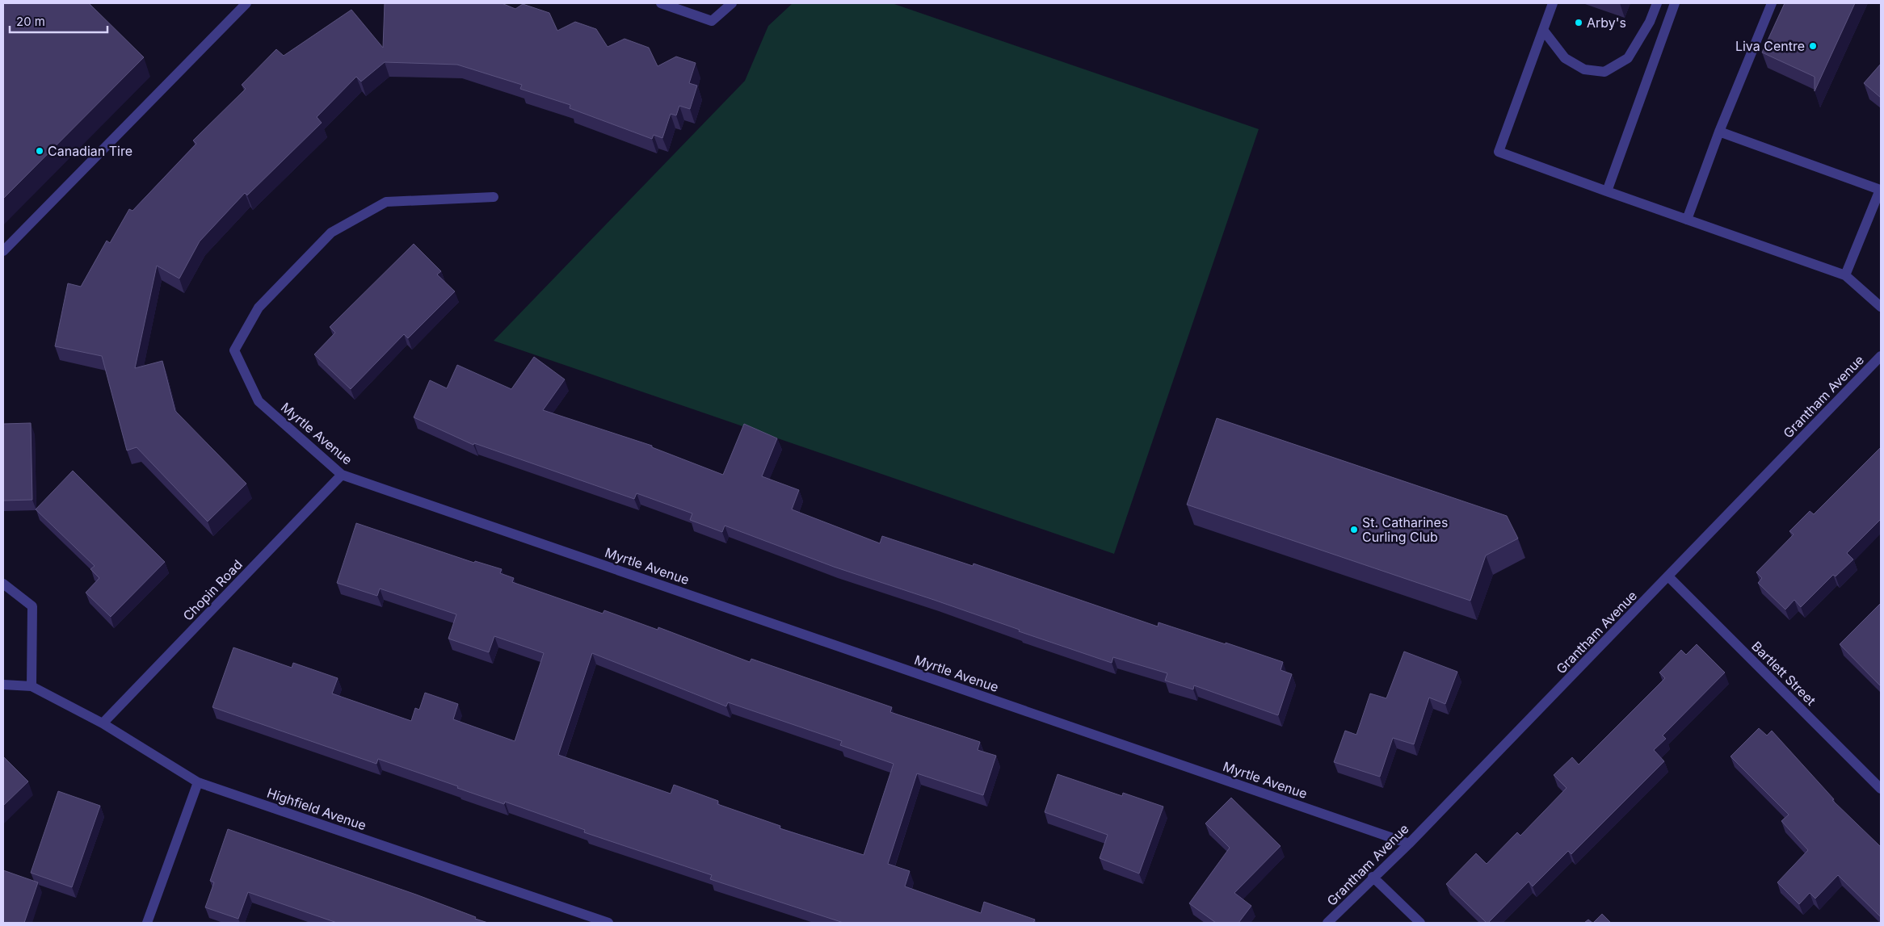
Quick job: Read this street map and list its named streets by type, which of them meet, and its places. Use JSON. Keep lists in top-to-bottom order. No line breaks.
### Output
{"streets":{"street":["Grantham Avenue","Myrtle Avenue","Chopin Road","Bartlett Street","Highfield Avenue"]},"crossings":[["Grantham Avenue","Myrtle Avenue"],["Grantham Avenue","Bartlett Street"],["Myrtle Avenue","Chopin Road"],["Chopin Road","Highfield Avenue"]],"places":["Arby's","Liva Centre","Canadian Tire","St. Catharines Curling Club"],"scale_bar":"20 m"}
